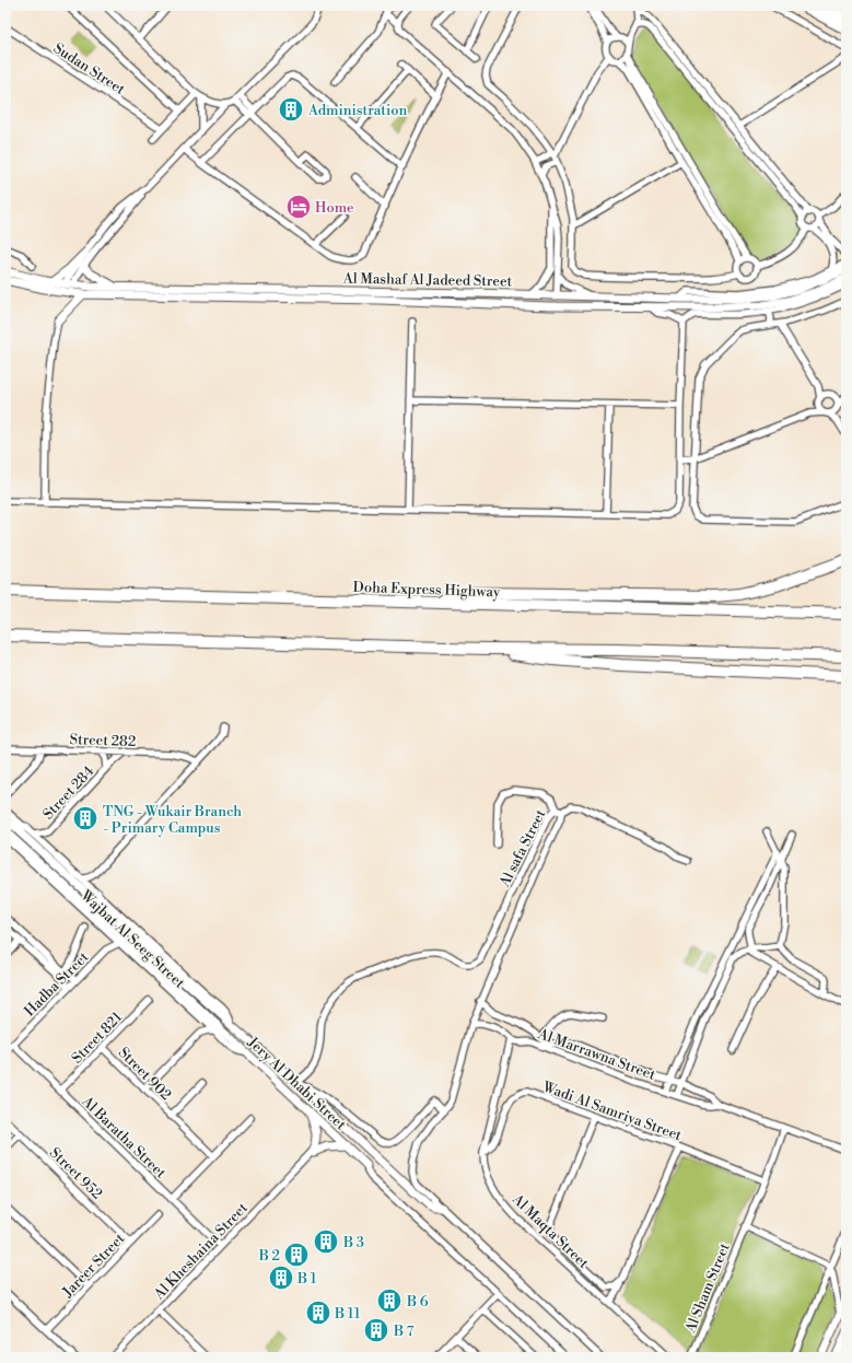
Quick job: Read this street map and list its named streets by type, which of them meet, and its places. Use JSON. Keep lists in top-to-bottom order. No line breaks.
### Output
{"streets":{"highway":["Doha Express Highway"],"street":["Sudan Street","Al Mashaf Al Jadeed Street","Street 282","Street 284","Al safa Street","Wajbat Al Seeg Street","Hadba Street","Street 821","Al Marrawna Street","Street 902","Jery Al Dhabi Street","Wadi Al Samriya Street","Al Baratha Street","Street 952","Al Maqta Street","Al Kheshaina Street","Jareer Street","Al Sham Street"]},"crossings":[["Street 282","Street 284"],["Al safa Street","Al Marrawna Street"],["Al safa Street","Jery Al Dhabi Street"],["Wajbat Al Seeg Street","Hadba Street"],["Wajbat Al Seeg Street","Jery Al Dhabi Street"],["Hadba Street","Al Baratha Street"],["Street 821","Street 902"],["Street 821","Al Baratha Street"],["Al Marrawna Street","Al Maqta Street"],["Al Marrawna Street","Al Sham Street"],["Wadi Al Samriya Street","Al Maqta Street"],["Wadi Al Samriya Street","Al Sham Street"],["Al Baratha Street","Al Kheshaina Street"],["Street 952","Jareer Street"]],"places":{"building":["Administration","TNG - Wukair Branch - Primary Campus","B 3","B 2","B 1","B 6","B 11","B 7"],"hotel":["Home"]}}
